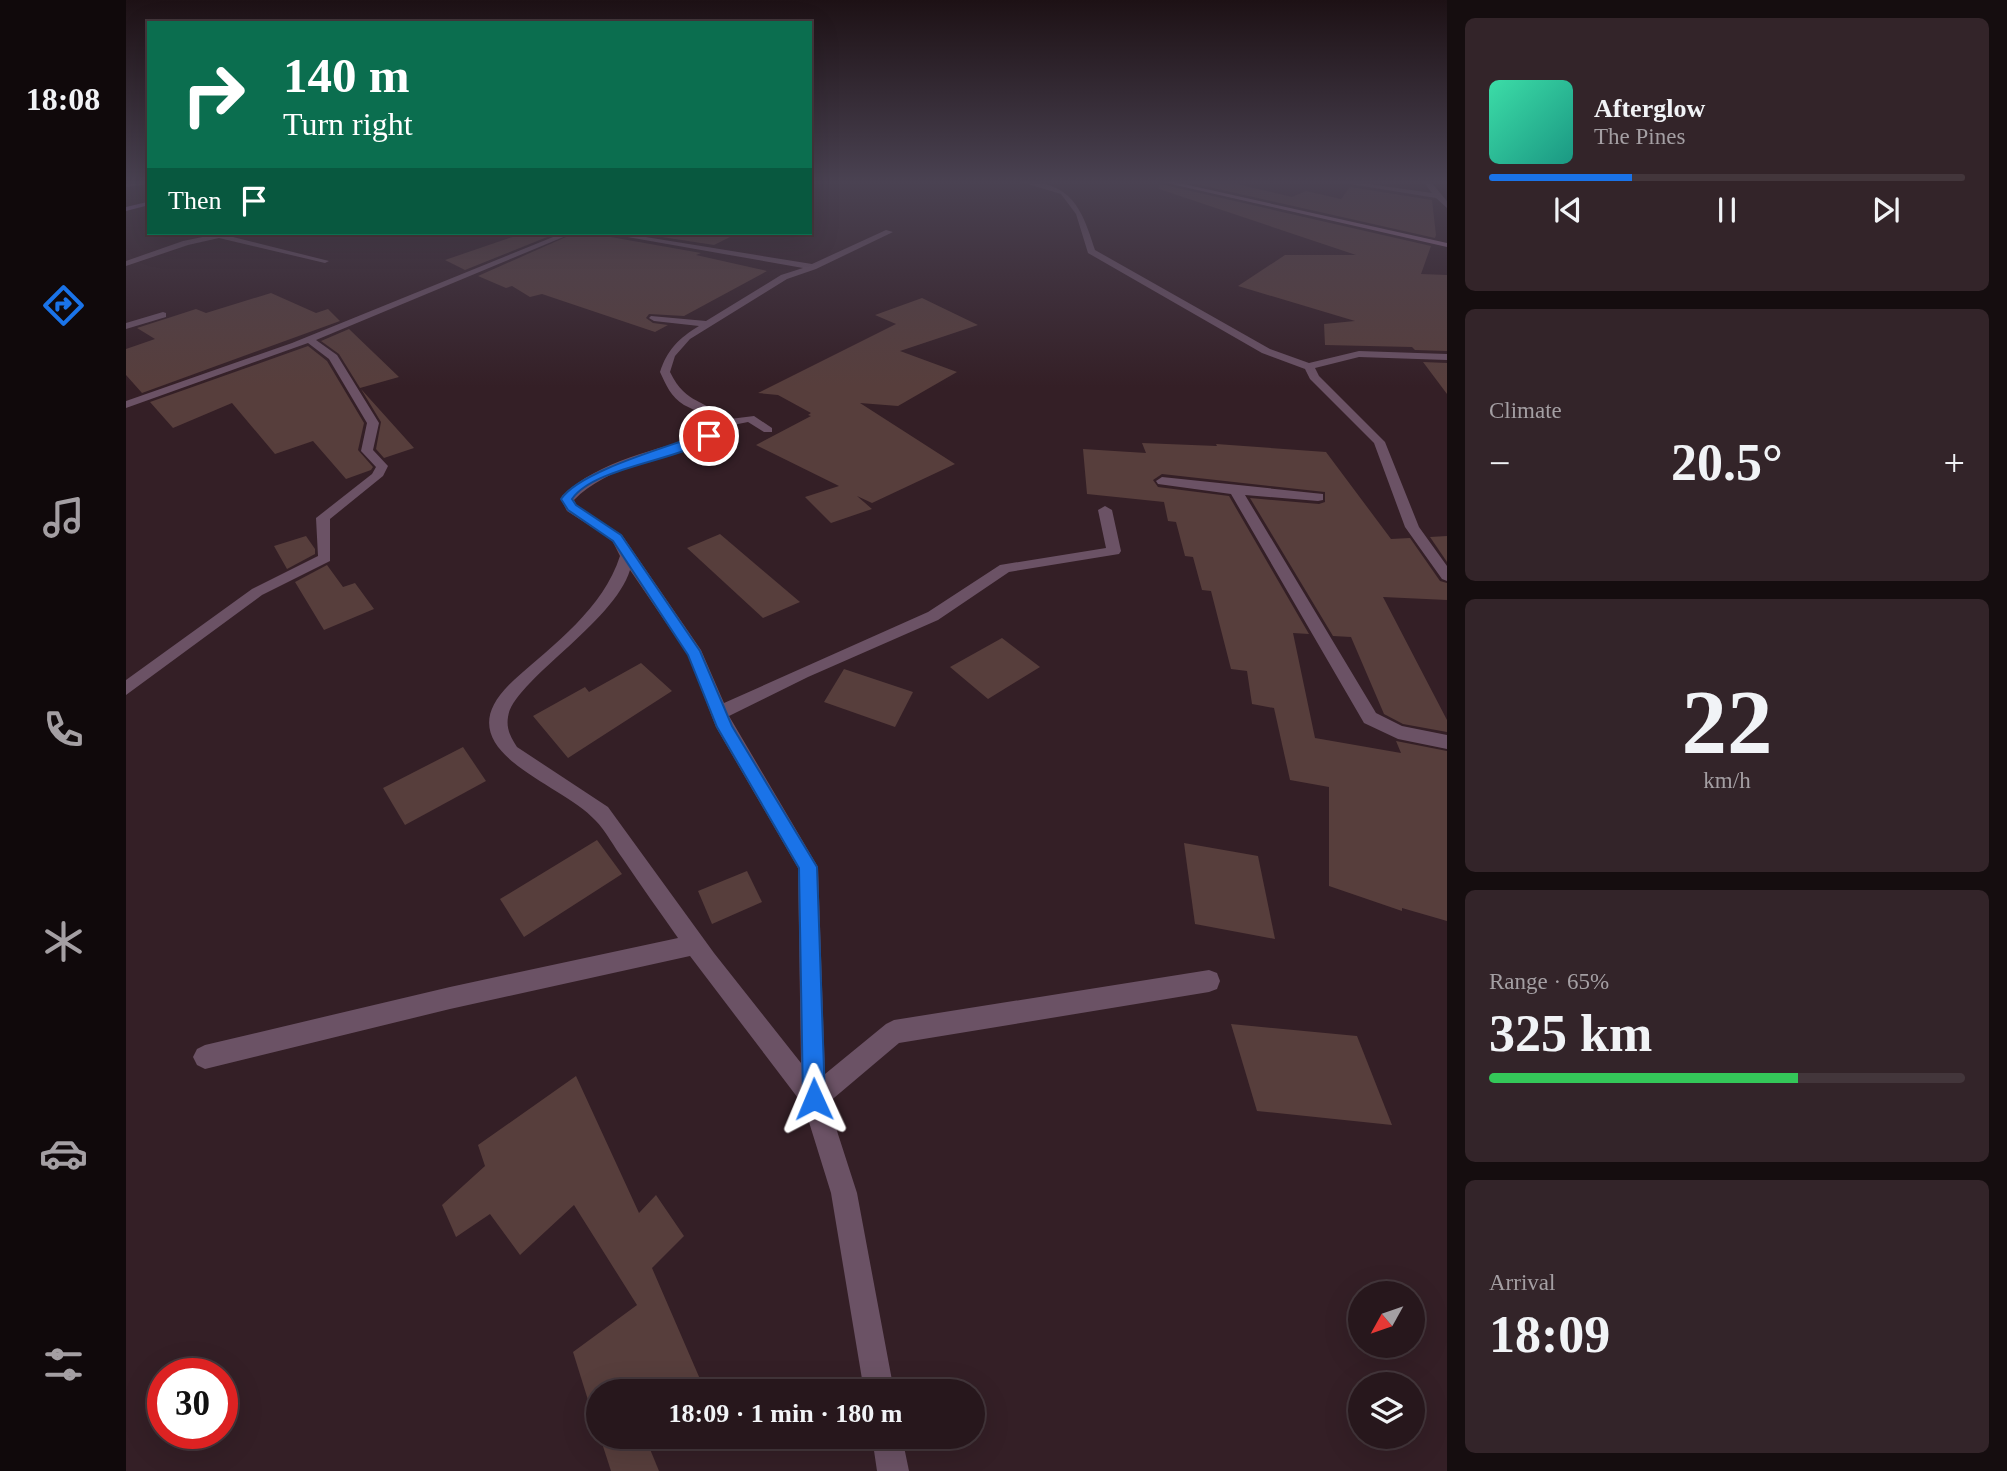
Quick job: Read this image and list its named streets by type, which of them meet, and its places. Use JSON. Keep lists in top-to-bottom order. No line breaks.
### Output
{"north":"bottom left","page":{"tabs":"18:08","turn":["140 m","Turn right"],"song":["Afterglow","The Pines"],"then":"Then","tile":["Climate",["22","km/h"],["Range · 65%","325 km"],["Arrival","18:09"]],"heat":["−","20.5°","+"],"limit":"30","trip":"18:09 · 1 min · 180 m"}}
